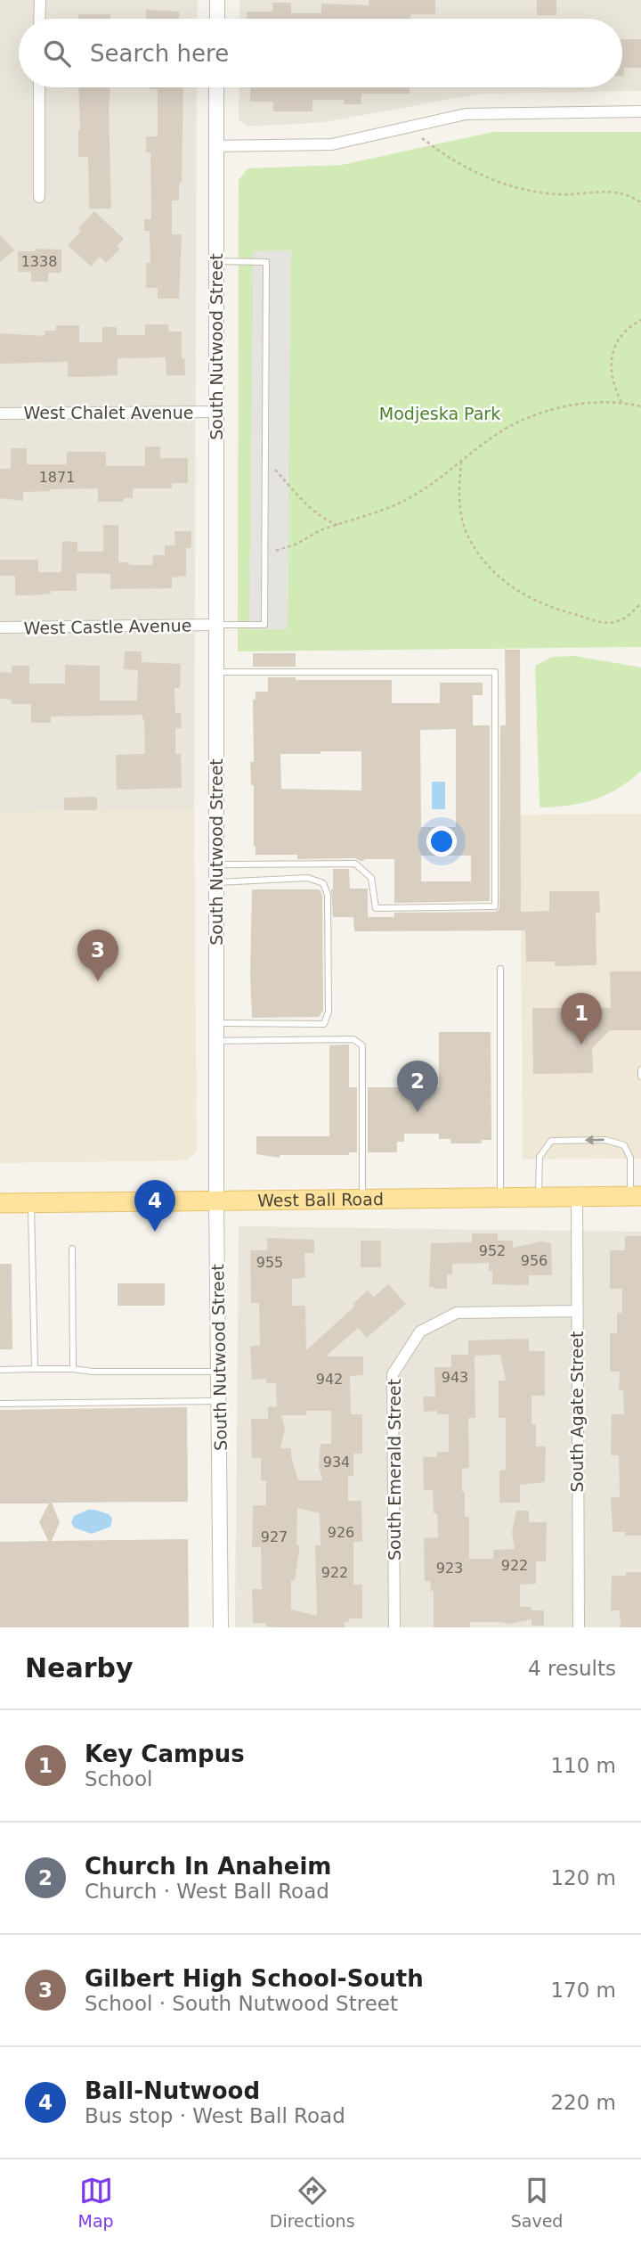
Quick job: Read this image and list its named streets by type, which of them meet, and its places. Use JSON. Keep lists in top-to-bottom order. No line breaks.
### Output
{"streets":{"main road":["West Ball Road"],"street":["South Nutwood Street","West Chalet Avenue","West Castle Avenue","South Agate Street","South Emerald Street"]},"crossings":[["South Nutwood Street","West Chalet Avenue"],["South Nutwood Street","West Castle Avenue"],["South Nutwood Street","West Ball Road"],["West Ball Road","South Agate Street"],["South Agate Street","South Emerald Street"]],"parks":["Modjeska Park"],"house_numbers":["1338","1871","952","956","955","943","942","934","926","927","922","923","922"],"page":{"search":"Search here","pins":["3","1","2","4"],"heading":["Nearby","4 results"],"list":[{"mark":"1","name":"Key Campus","note":"School","value":"110 m"},{"mark":"2","name":"Church In Anaheim","note":"Church · West Ball Road","value":"120 m"},{"mark":"3","name":"Gilbert High School-South","note":"School · South Nutwood Street","value":"170 m"},{"mark":"4","name":"Ball-Nutwood","note":"Bus stop · West Ball Road","value":"220 m"}],"nav":["Map","Directions","Saved"]}}
